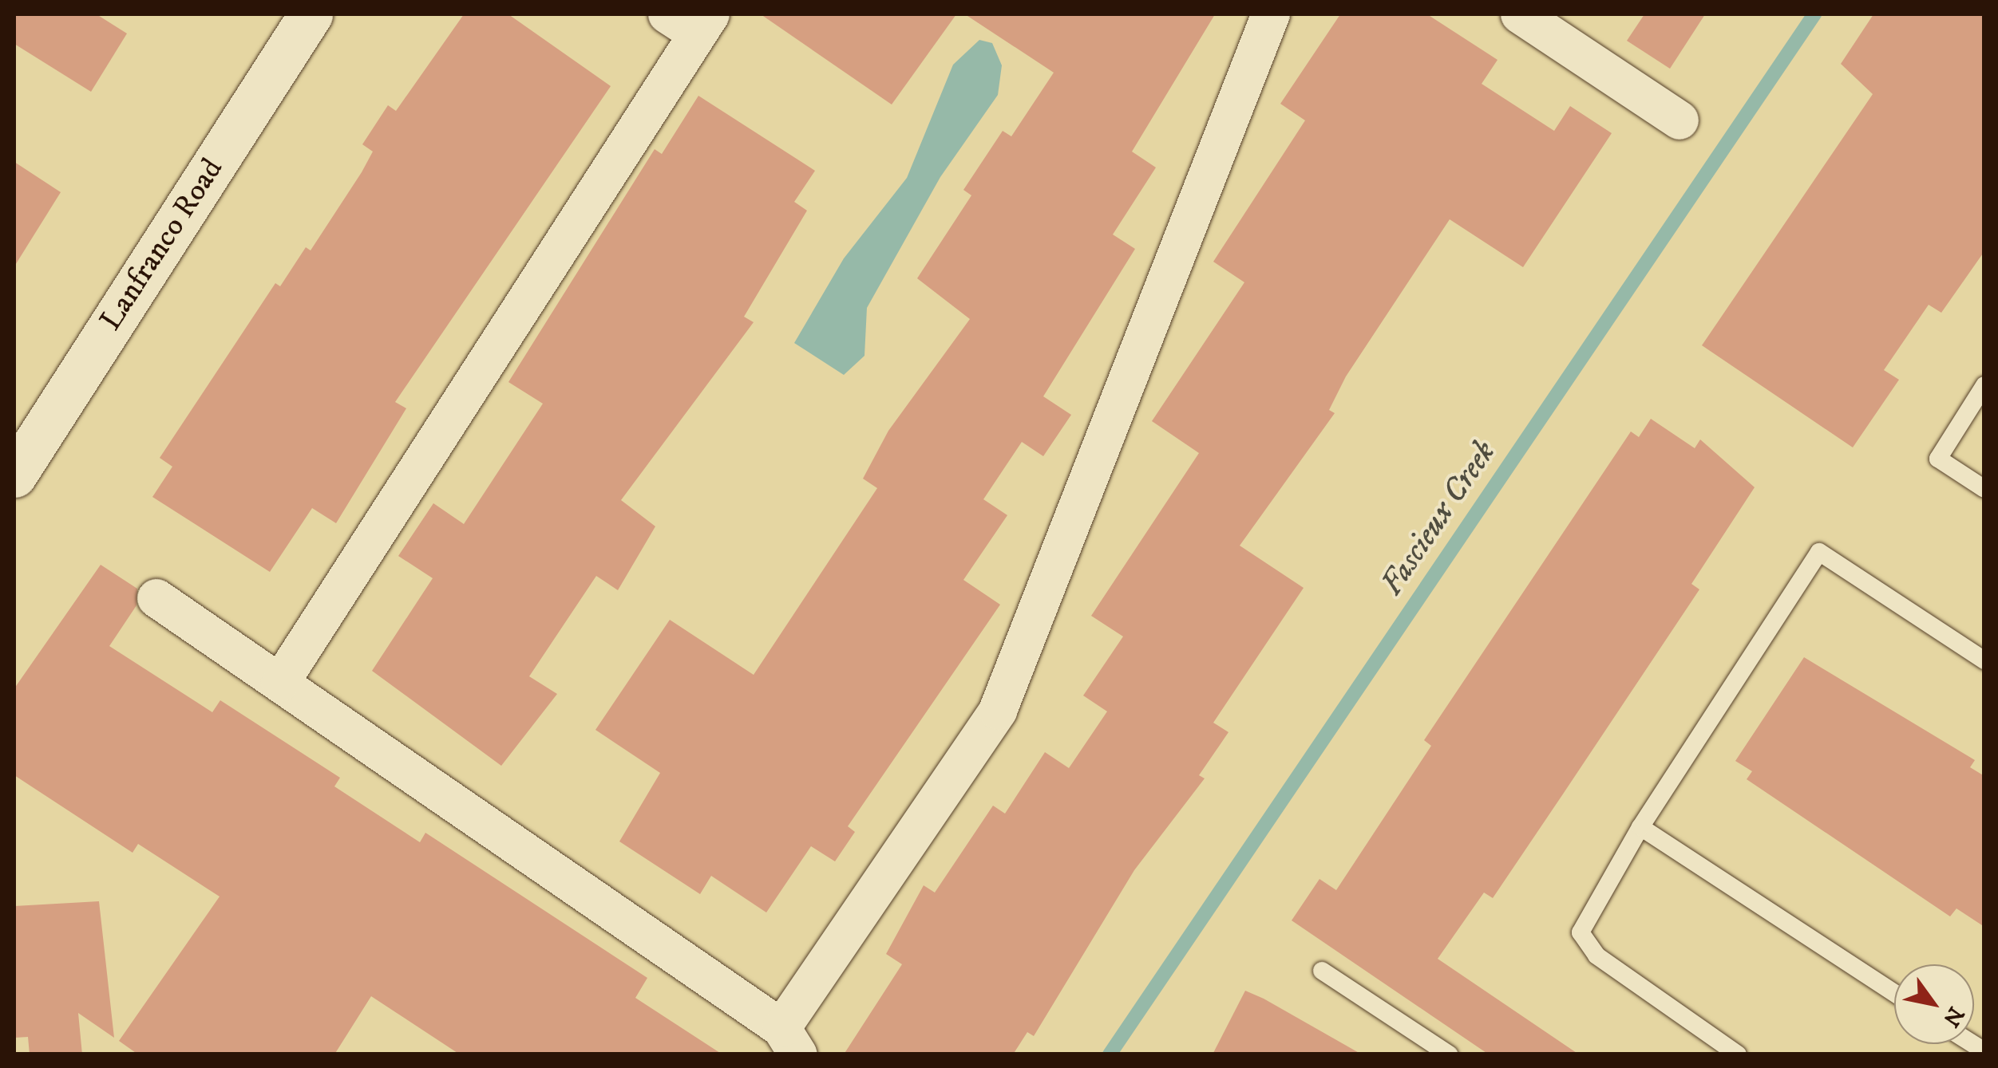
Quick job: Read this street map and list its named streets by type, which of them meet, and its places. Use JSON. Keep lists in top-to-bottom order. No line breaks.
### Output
{"streets":{"street":["Lanfranco Road"]},"water":["Fascieux Creek"],"north":"bottom right"}
